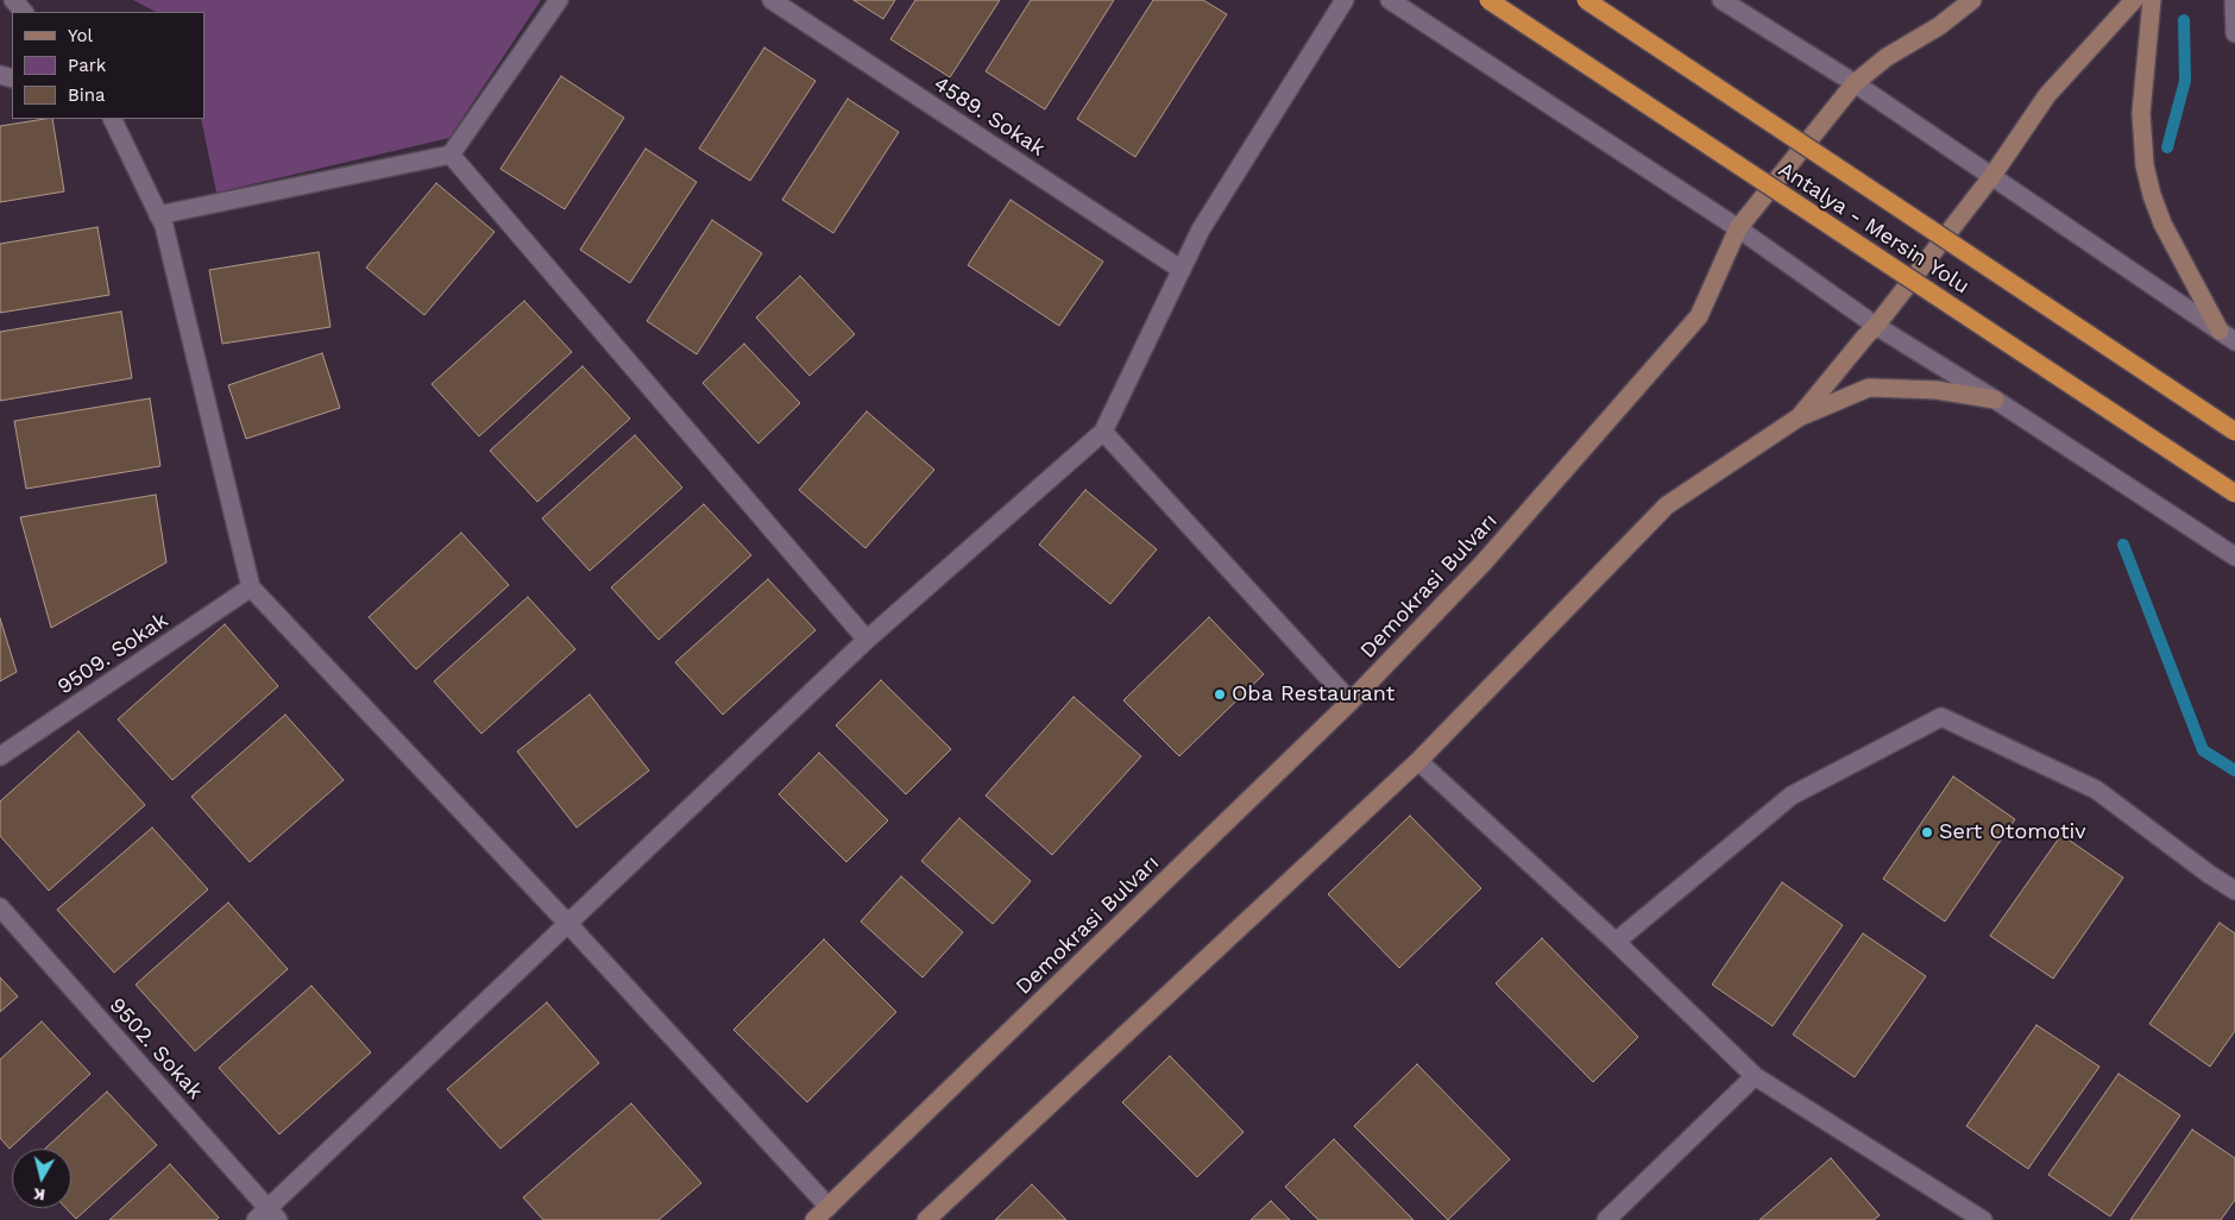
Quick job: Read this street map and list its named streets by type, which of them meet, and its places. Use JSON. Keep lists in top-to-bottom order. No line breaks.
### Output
{"streets":{"highway":["Antalya - Mersin Yolu"],"main road":["Demokrasi Bulvarı"],"street":["4589. Sokak","9509. Sokak","9502. Sokak"]},"places":["Oba Restaurant","Sert Otomotiv"],"legend":["Yol","Park","Bina"],"north":"bottom"}
